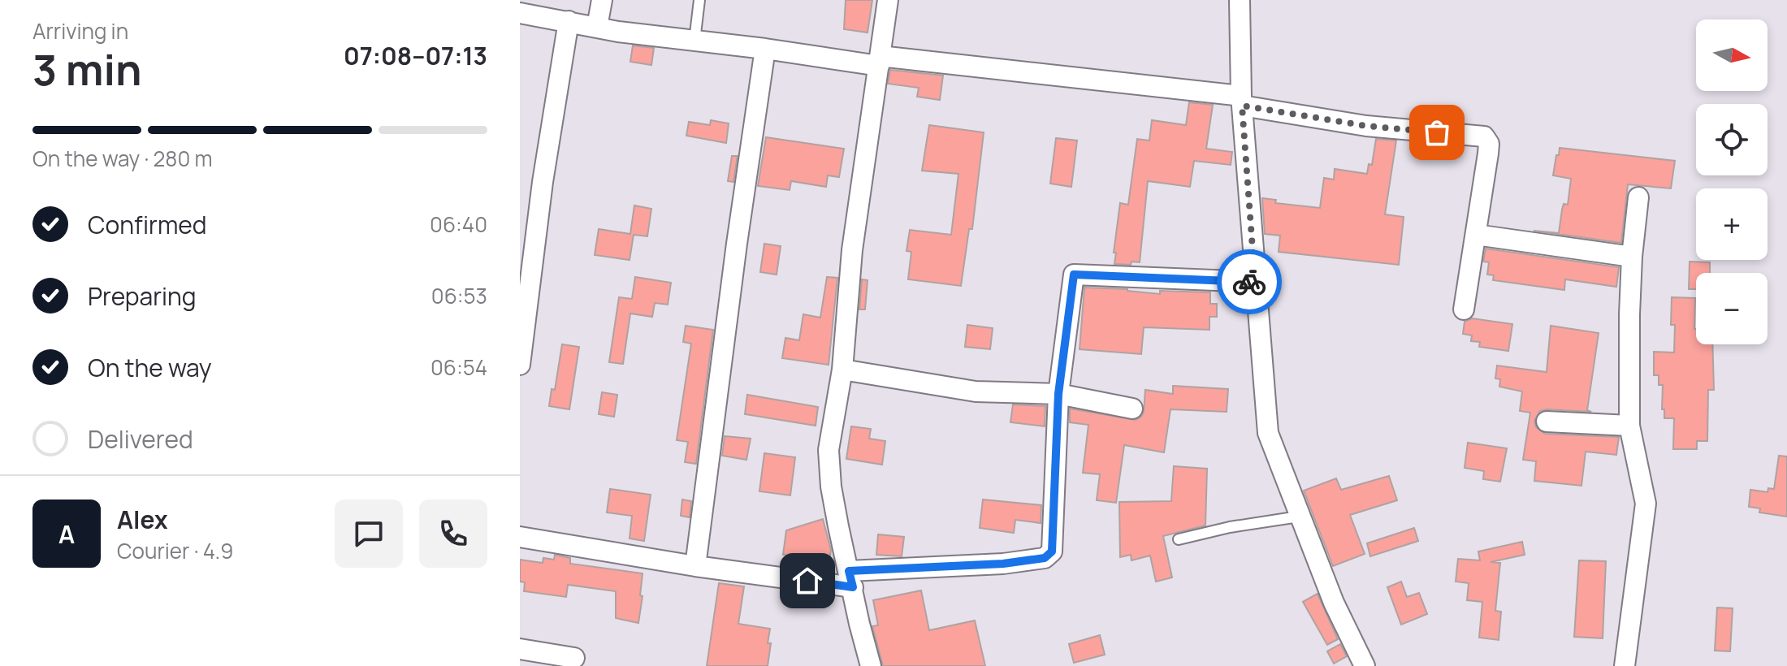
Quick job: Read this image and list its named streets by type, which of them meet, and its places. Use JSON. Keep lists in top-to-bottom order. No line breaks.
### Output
{"north":"right","page":{"heading":["3 min","Arriving in","07:08–07:13"],"panel":["Alex","Courier · 4.9"],"map_buttons":["+","−"],"bar":"On the way · 280 m","list":[["Confirmed","06:40"],["Preparing","06:53"],["On the way","06:54"],"Delivered"],"round":"A"}}
